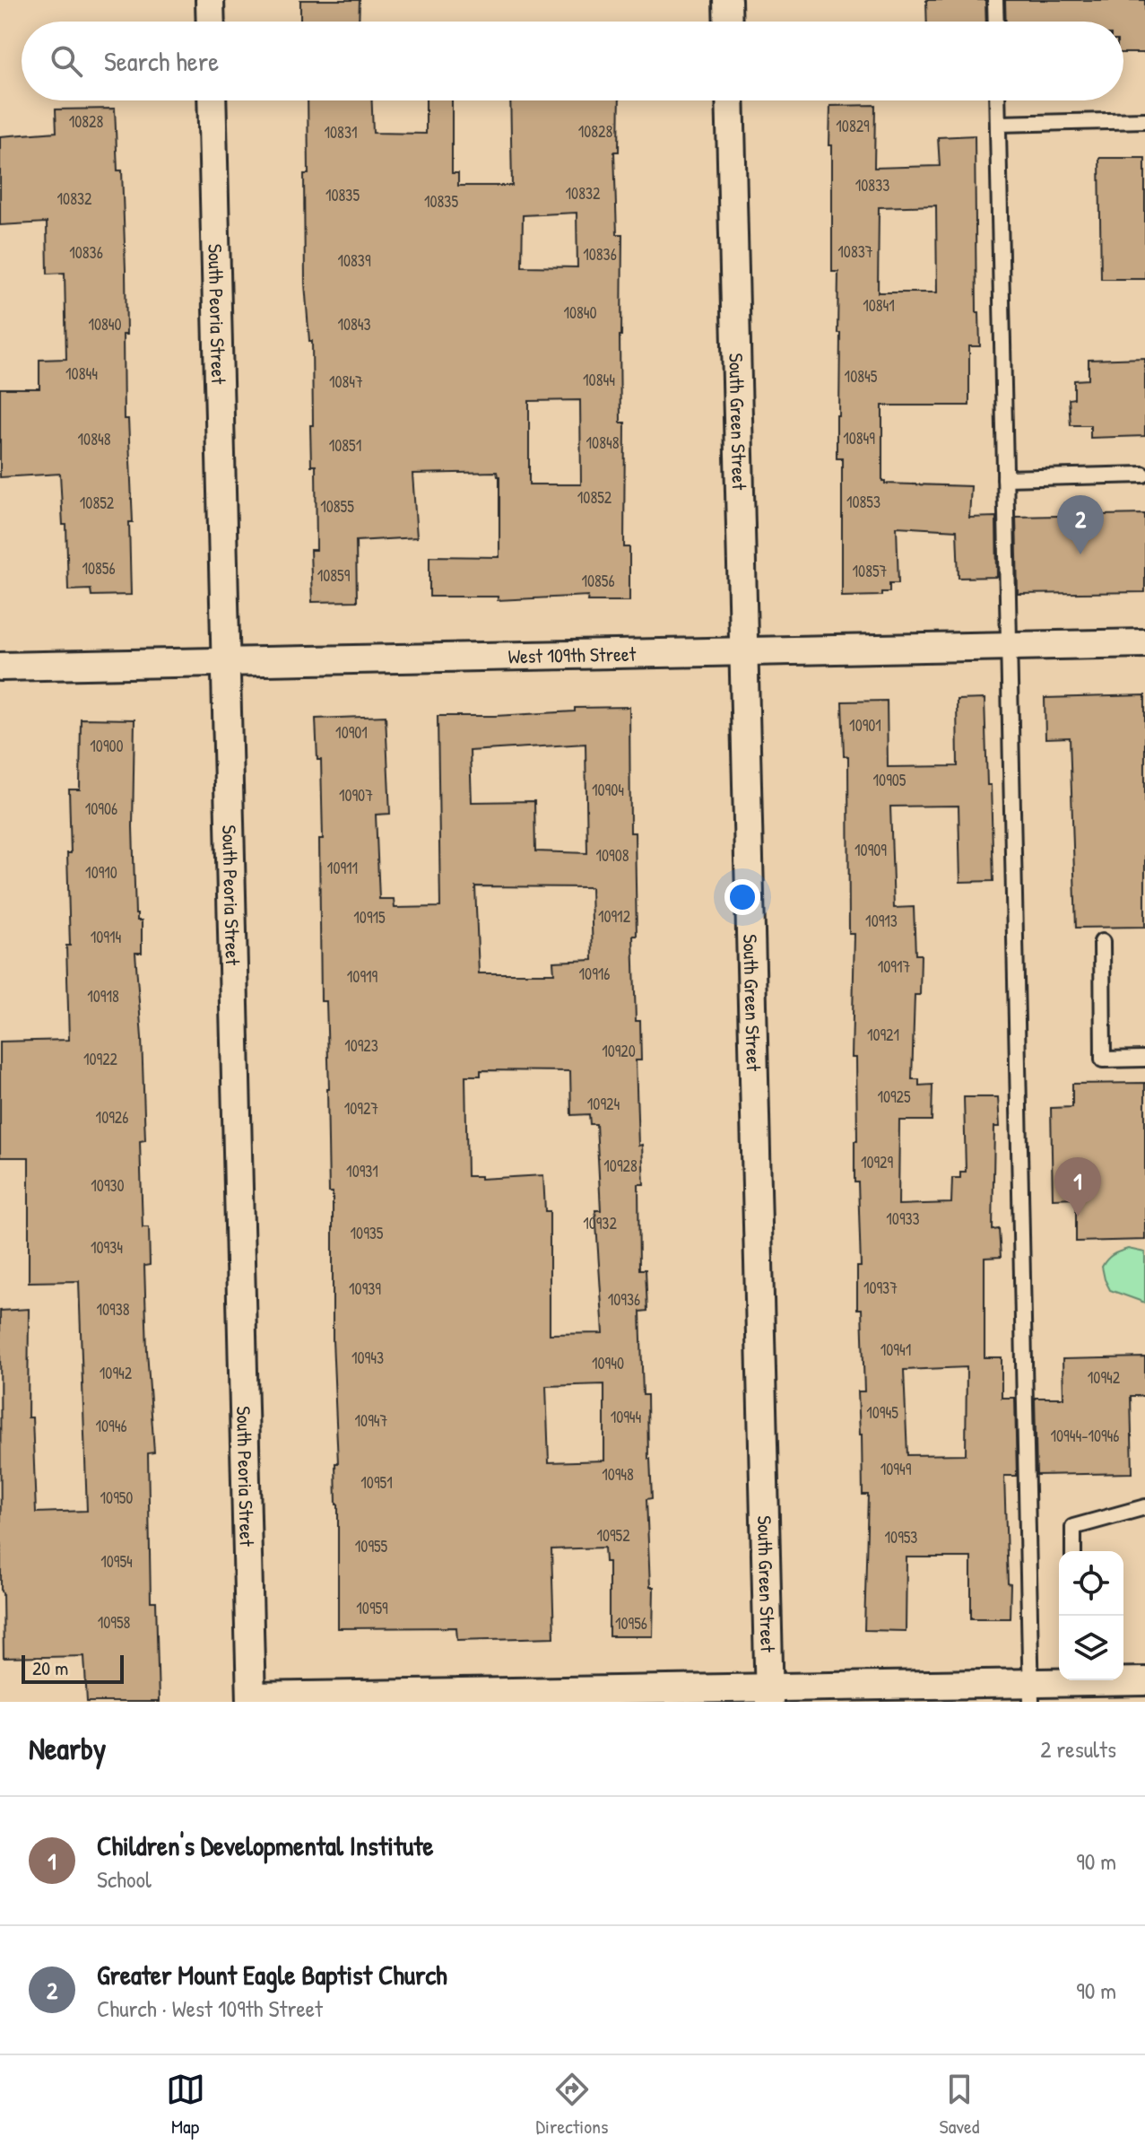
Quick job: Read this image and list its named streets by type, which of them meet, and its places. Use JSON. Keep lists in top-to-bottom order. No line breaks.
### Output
{"streets":{"street":["South Peoria Street","South Green Street","West 109th Street"]},"crossings":[["South Peoria Street","West 109th Street"],["South Green Street","West 109th Street"]],"house_numbers":["10828","10829","10828","10831","10833","10832","10835","10832","10835","10837","10836","10836","10839","10841","10840","10840","10843","10844","10845","10844","10847","10849","10848","10848","10851","10852","10853","10852","10855","10856","10857","10859","10856","10901","10901","10900","10905","10904","10907","10906","10909","10908","10911","10910","10912","10915","10913","10914","10917","10916","10919","10918","10921","10923","10920","10922","10925","10924","10927","10926","10929","10928","10931","10930","10933","10932","10935","10934","10937","10939","10936","10938","10941","10943","10940","10942","10942","10945","10944","10947","10946","10944-10946","10949","10948","10951","10950","10952","10953","10955","10954","10959","10958","10956"],"scale_bar":"20 m","page":{"search":"Search here","pins":["2","1"],"scale":"20 m","heading":["Nearby","2 results"],"list":[{"mark":"1","name":"Children's Developmental Institute","note":"School","value":"90 m"},{"mark":"2","name":"Greater Mount Eagle Baptist Church","note":"Church · West 109th Street","value":"90 m"}],"nav":["Map","Directions","Saved"]}}
